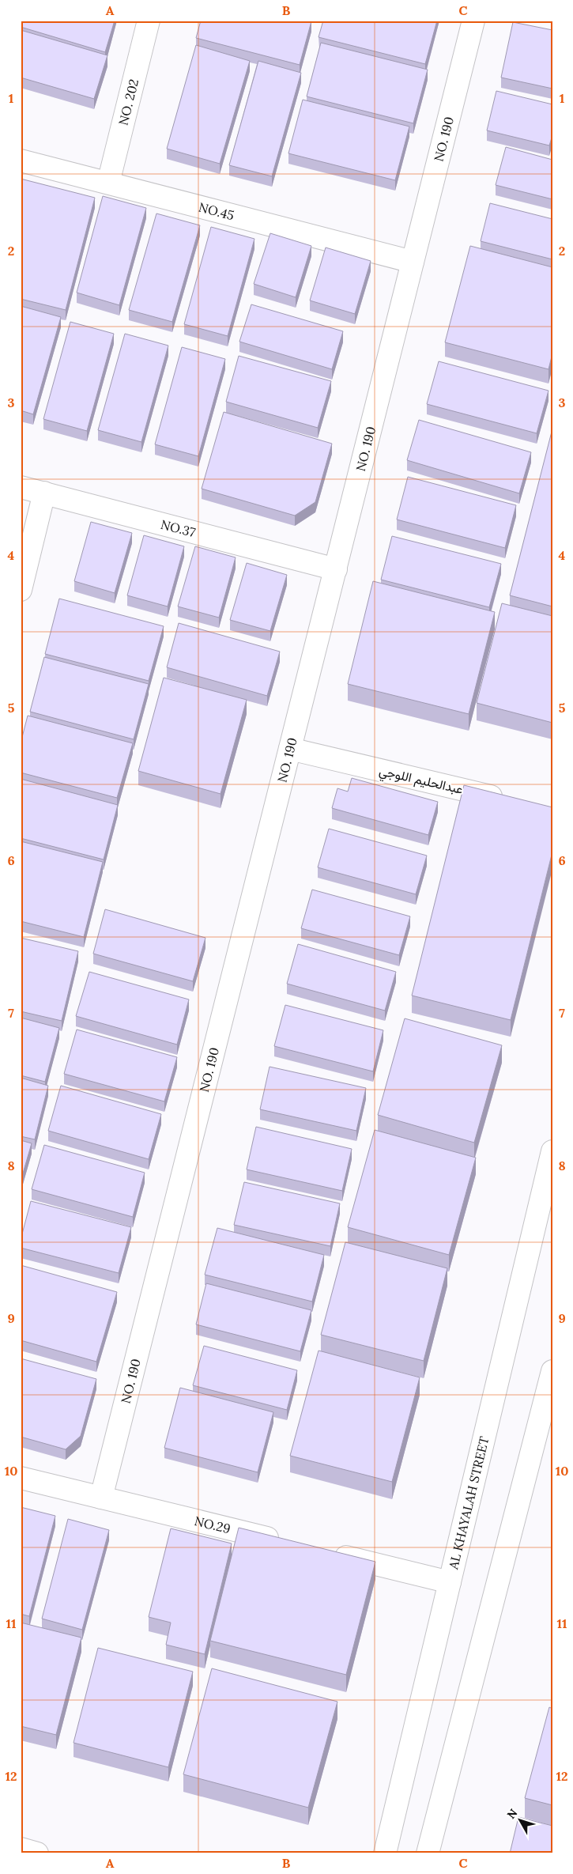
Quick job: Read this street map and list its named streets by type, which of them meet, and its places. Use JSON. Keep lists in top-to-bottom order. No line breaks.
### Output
{"streets":{"street":["NO. 202","NO. 190","NO.45","NO.37","عبدالحليم اللوجي","AL KHAYALAH STREET","NO.29"]},"crossings":[["NO. 202","NO.45"],["NO. 190","NO.45"],["NO. 190","NO.37"],["NO. 190","عبدالحليم اللوجي"],["NO. 190","NO.29"]],"north":"top left","grid":{"columns":["A","B","C"],"rows":["1","2","3","4","5","6","7","8","9","10","11","12"]}}
